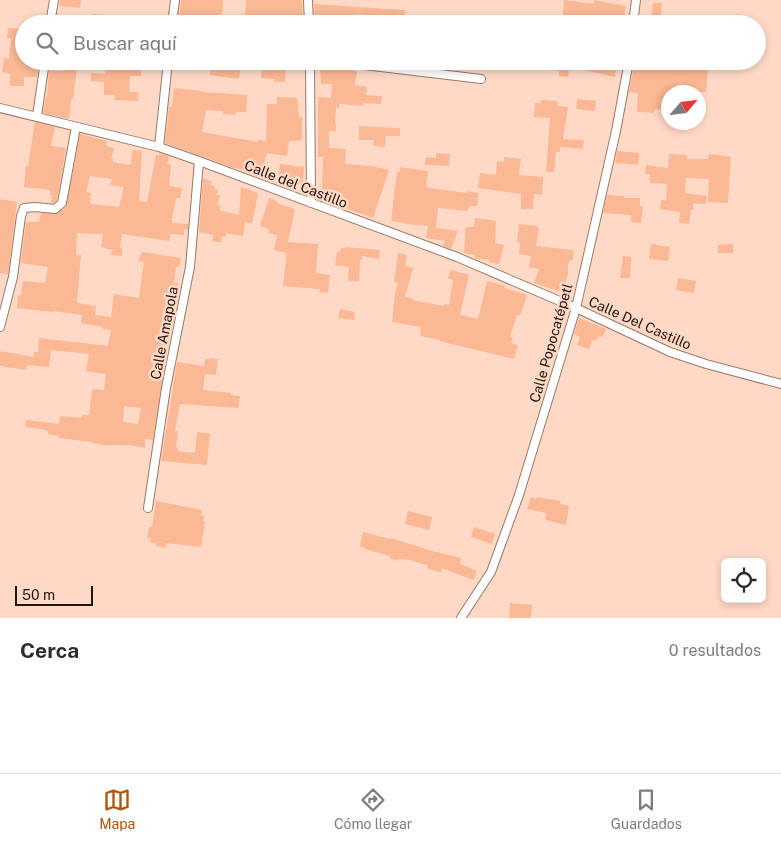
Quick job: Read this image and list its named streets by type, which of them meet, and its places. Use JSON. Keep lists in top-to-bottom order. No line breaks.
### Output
{"streets":{"street":["Calle del Castillo","Calle Del Castillo","Calle Amapola","Calle Popocatépetl"]},"crossings":[["Calle del Castillo","Calle Del Castillo"],["Calle del Castillo","Calle Amapola"],["Calle del Castillo","Calle Popocatépetl"],["Calle Del Castillo","Calle Popocatépetl"]],"scale_bar":"50 m","north":"top right","page":{"search":"Buscar aquí","scale":"50 m","heading":["Cerca","0 resultados"],"nav":["Mapa","Cómo llegar","Guardados"]}}
